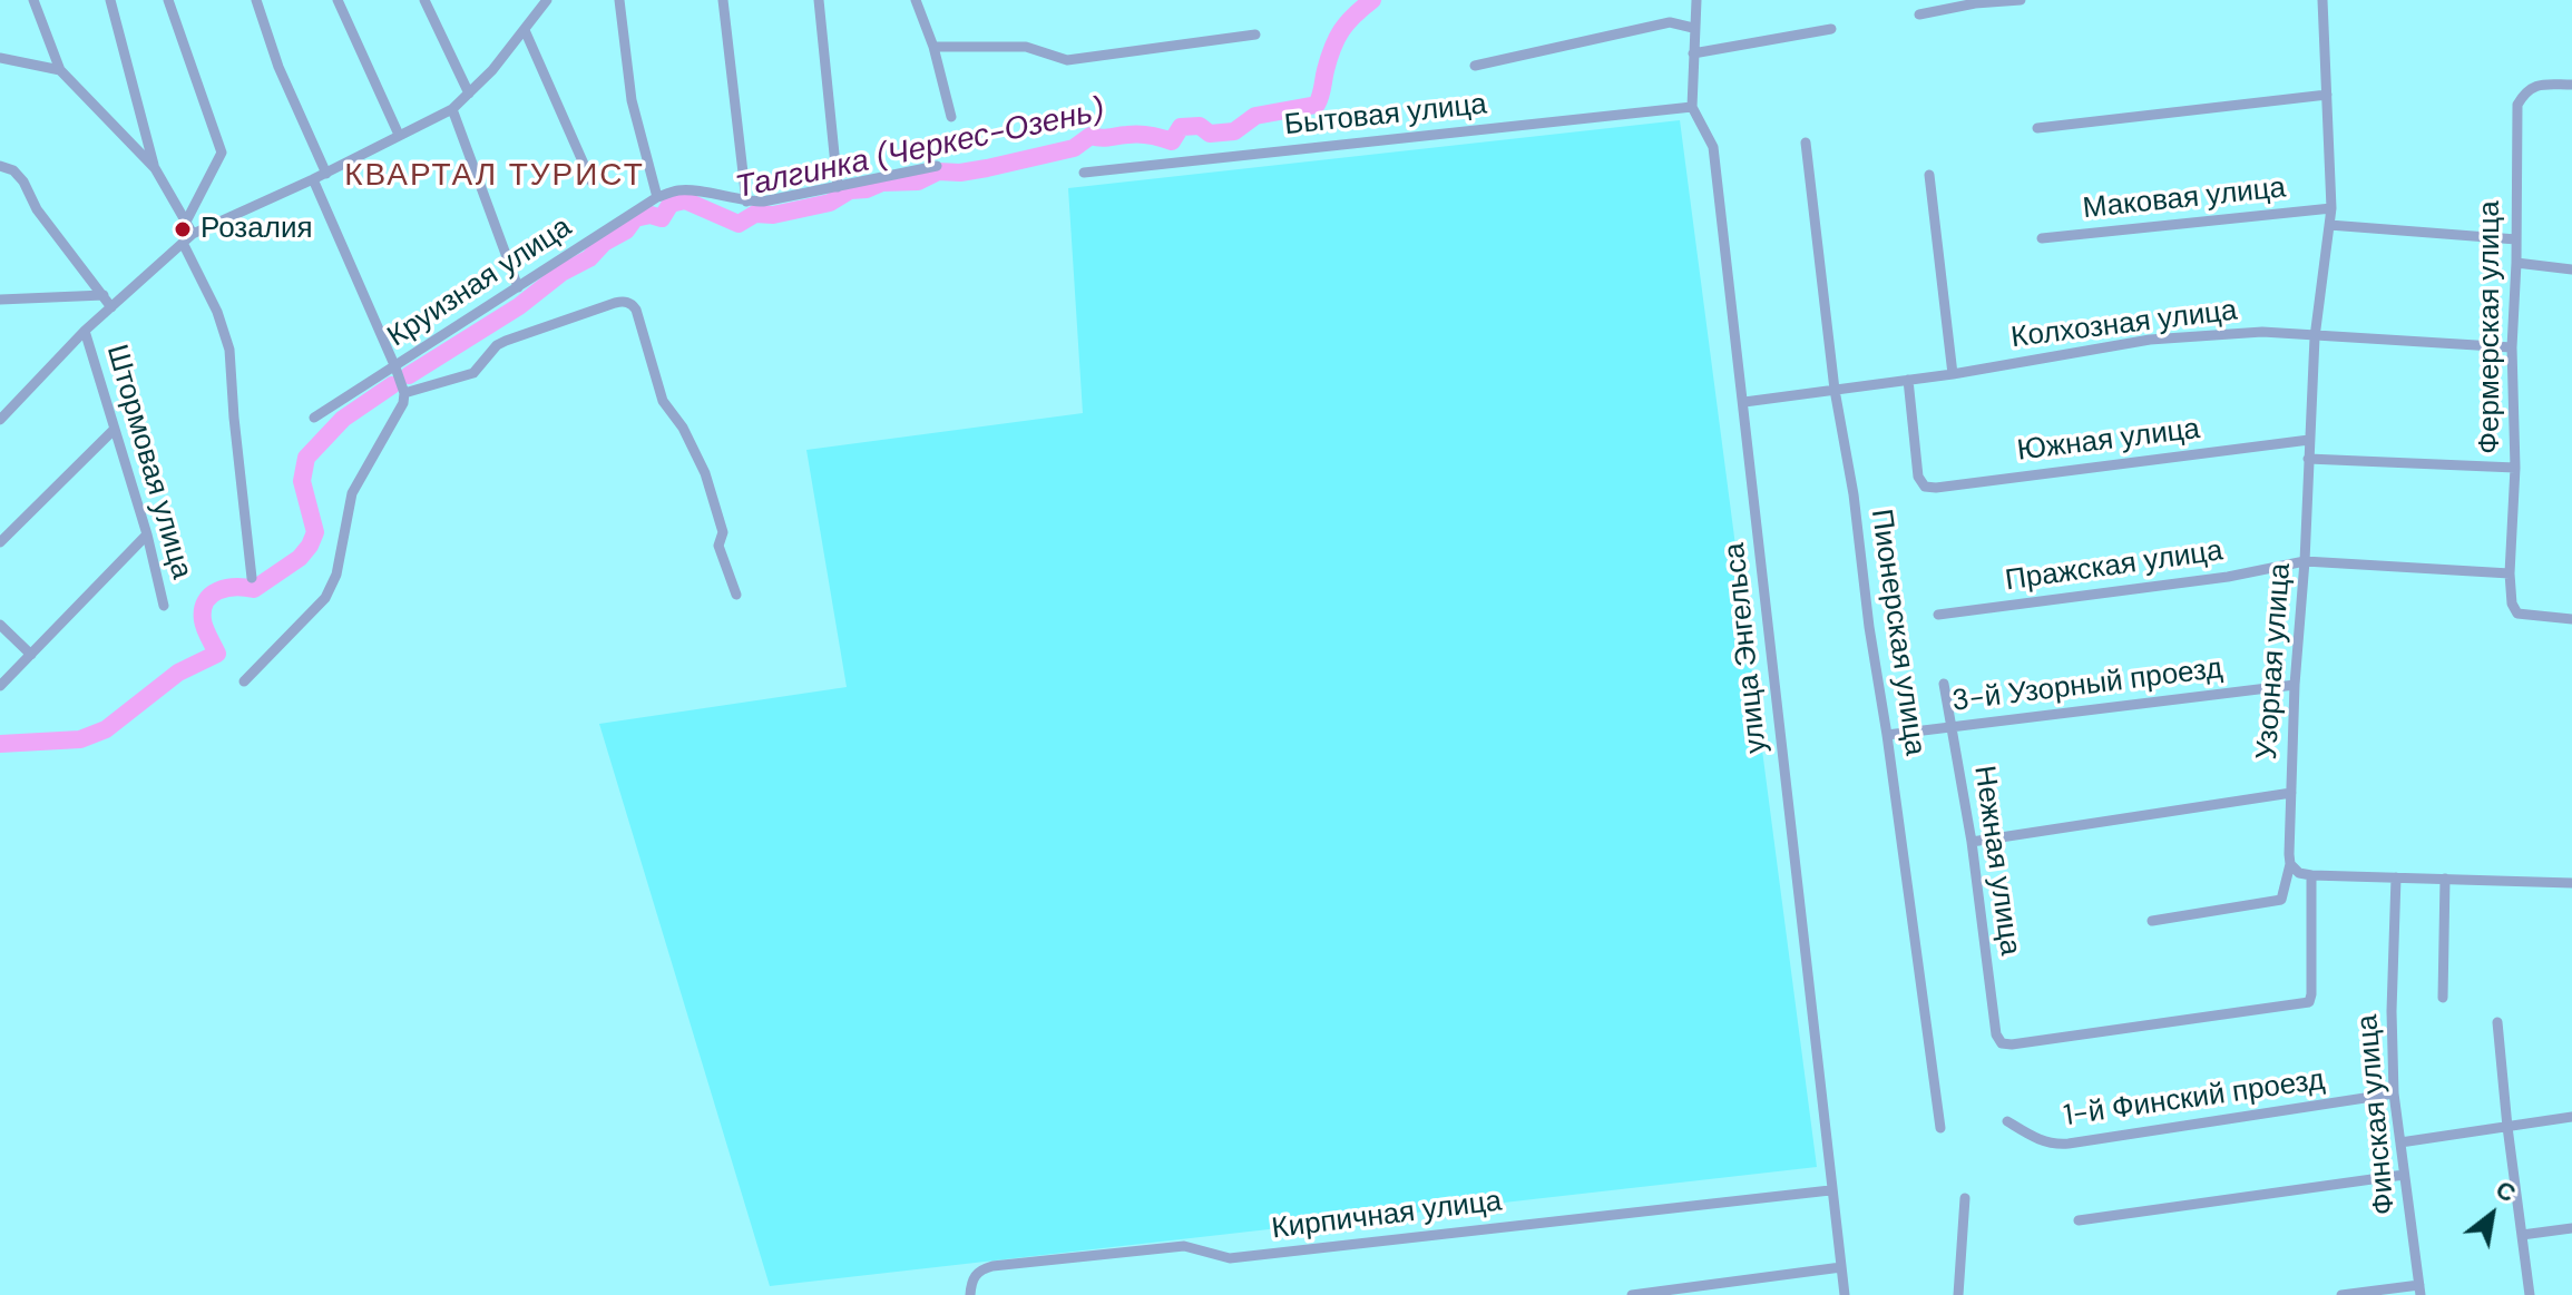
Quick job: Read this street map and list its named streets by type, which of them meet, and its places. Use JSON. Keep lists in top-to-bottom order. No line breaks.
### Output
{"streets":{"street":["Бытовая улица","Маковая улица","Круизная улица","Колхозная улица","Фермерская улица","Южная улица","Штормовая улица","Пражская улица","Пионерская улица","улица Энгельса","Узорная улица","3-й Узорный проезд","Нежная улица","1-й Финский проезд","Финская улица","Кирпичная улица"]},"crossings":[["Бытовая улица","улица Энгельса"],["Маковая улица","Узорная улица"],["Колхозная улица","Фермерская улица"],["Колхозная улица","Южная улица"],["Колхозная улица","Пионерская улица"],["Колхозная улица","улица Энгельса"],["Колхозная улица","Узорная улица"],["Фермерская улица","Пражская улица"],["Южная улица","Узорная улица"],["Пражская улица","Узорная улица"],["Пионерская улица","3-й Узорный проезд"],["улица Энгельса","Кирпичная улица"],["Узорная улица","3-й Узорный проезд"],["3-й Узорный проезд","Нежная улица"],["1-й Финский проезд","Финская улица"]],"districts":["КВАРТАЛ ТУРИСТ"],"water":["Талгинка (Черкес-Озень)"],"places":["Розалия"],"north":"top right"}
